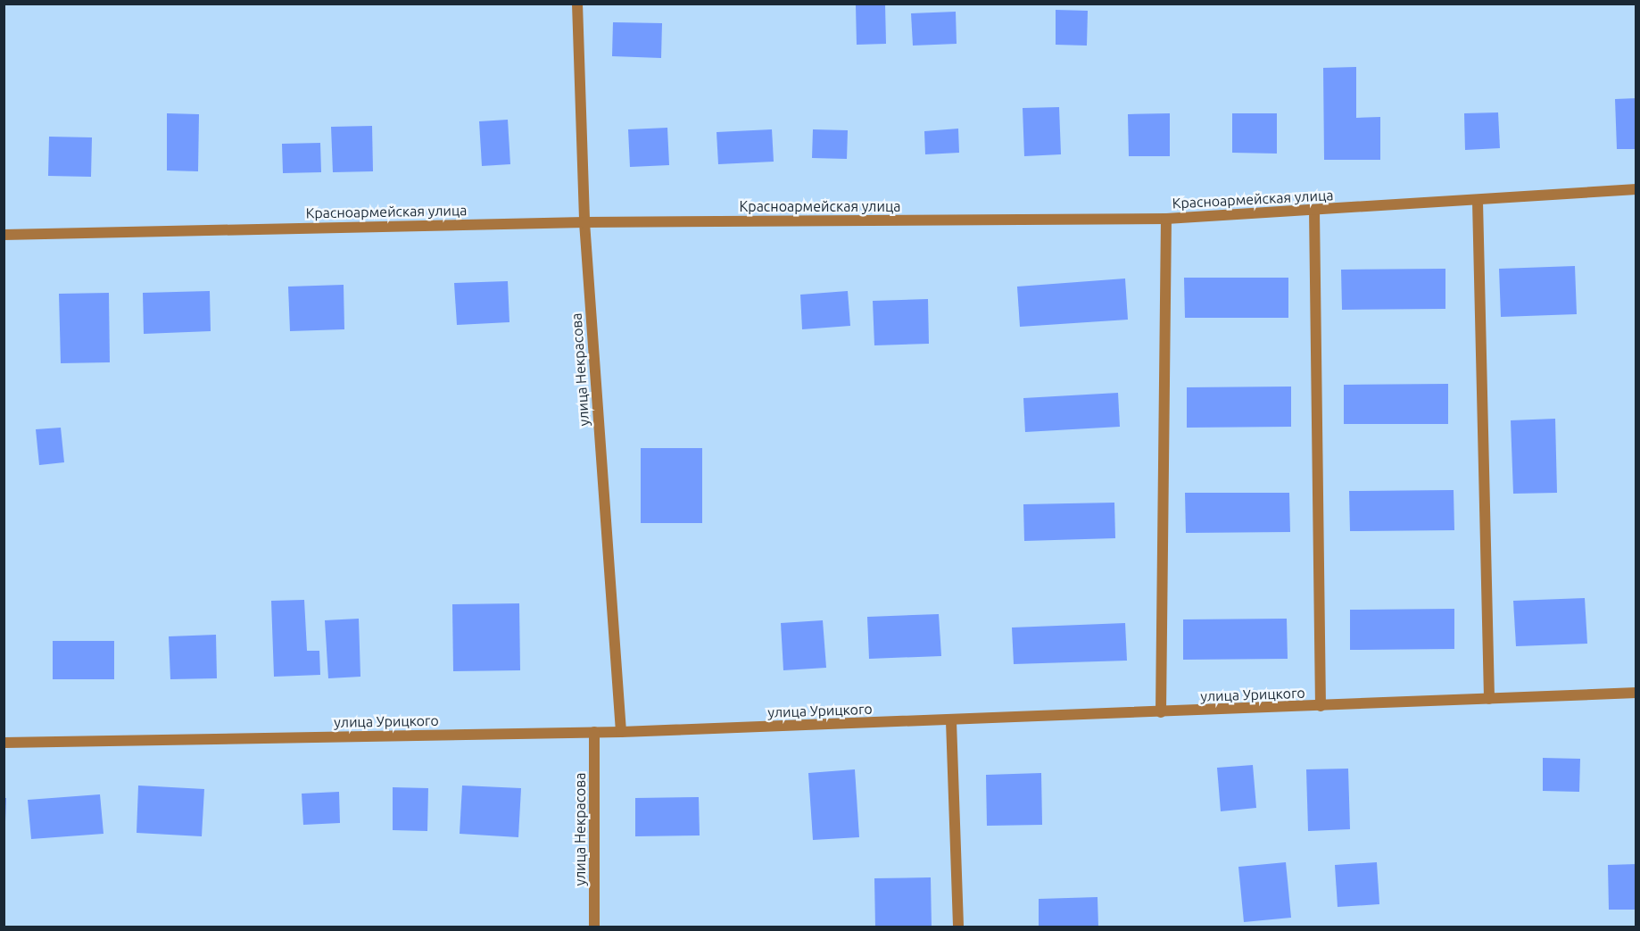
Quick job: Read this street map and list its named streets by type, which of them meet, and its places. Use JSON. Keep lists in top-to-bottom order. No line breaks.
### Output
{"streets":{"street":["Красноармейская улица","улица Некрасова","улица Урицкого"]},"crossings":[["Красноармейская улица","улица Некрасова"],["улица Некрасова","улица Урицкого"]]}
